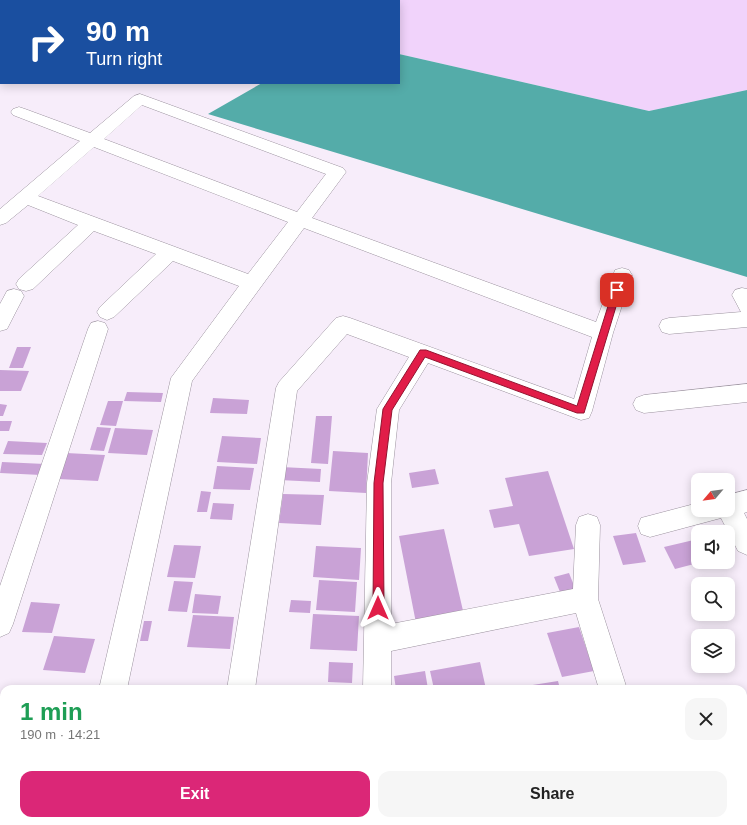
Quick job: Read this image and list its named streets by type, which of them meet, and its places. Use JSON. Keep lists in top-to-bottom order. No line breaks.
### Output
{"north":"bottom left","page":{"turn":["90 m","Turn right"],"heading":["1 min","190 m · 14:21"],"buttons":["Exit","Share"]}}
